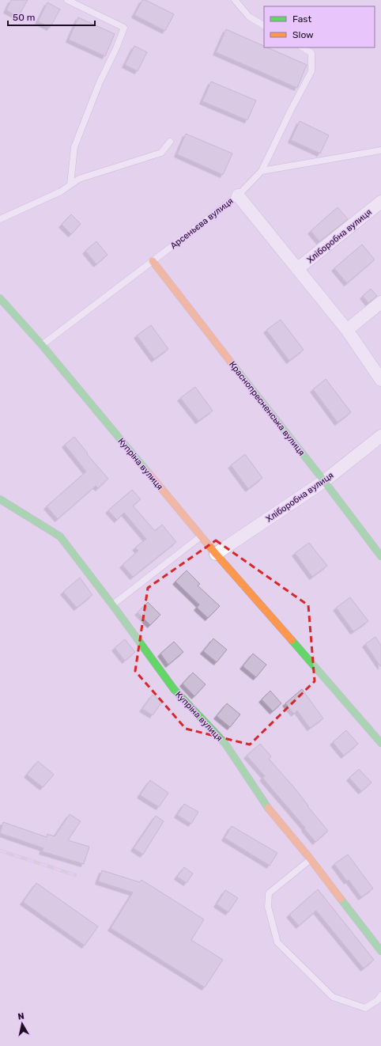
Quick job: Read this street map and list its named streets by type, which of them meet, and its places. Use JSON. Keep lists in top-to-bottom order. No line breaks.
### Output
{"streets":{"street":["Хліборобна вулиця","Краснопресненська вулиця","Купріна вулиця"],"lane":["Арсеньєва вулиця"]},"crossings":[["Арсеньєва вулиця","Краснопресненська вулиця"],["Арсеньєва вулиця","Купріна вулиця"],["Хліборобна вулиця","Краснопресненська вулиця"],["Хліборобна вулиця","Купріна вулиця"]],"legend":["Fast","Slow"],"scale_bar":"50 m","north":"top"}
